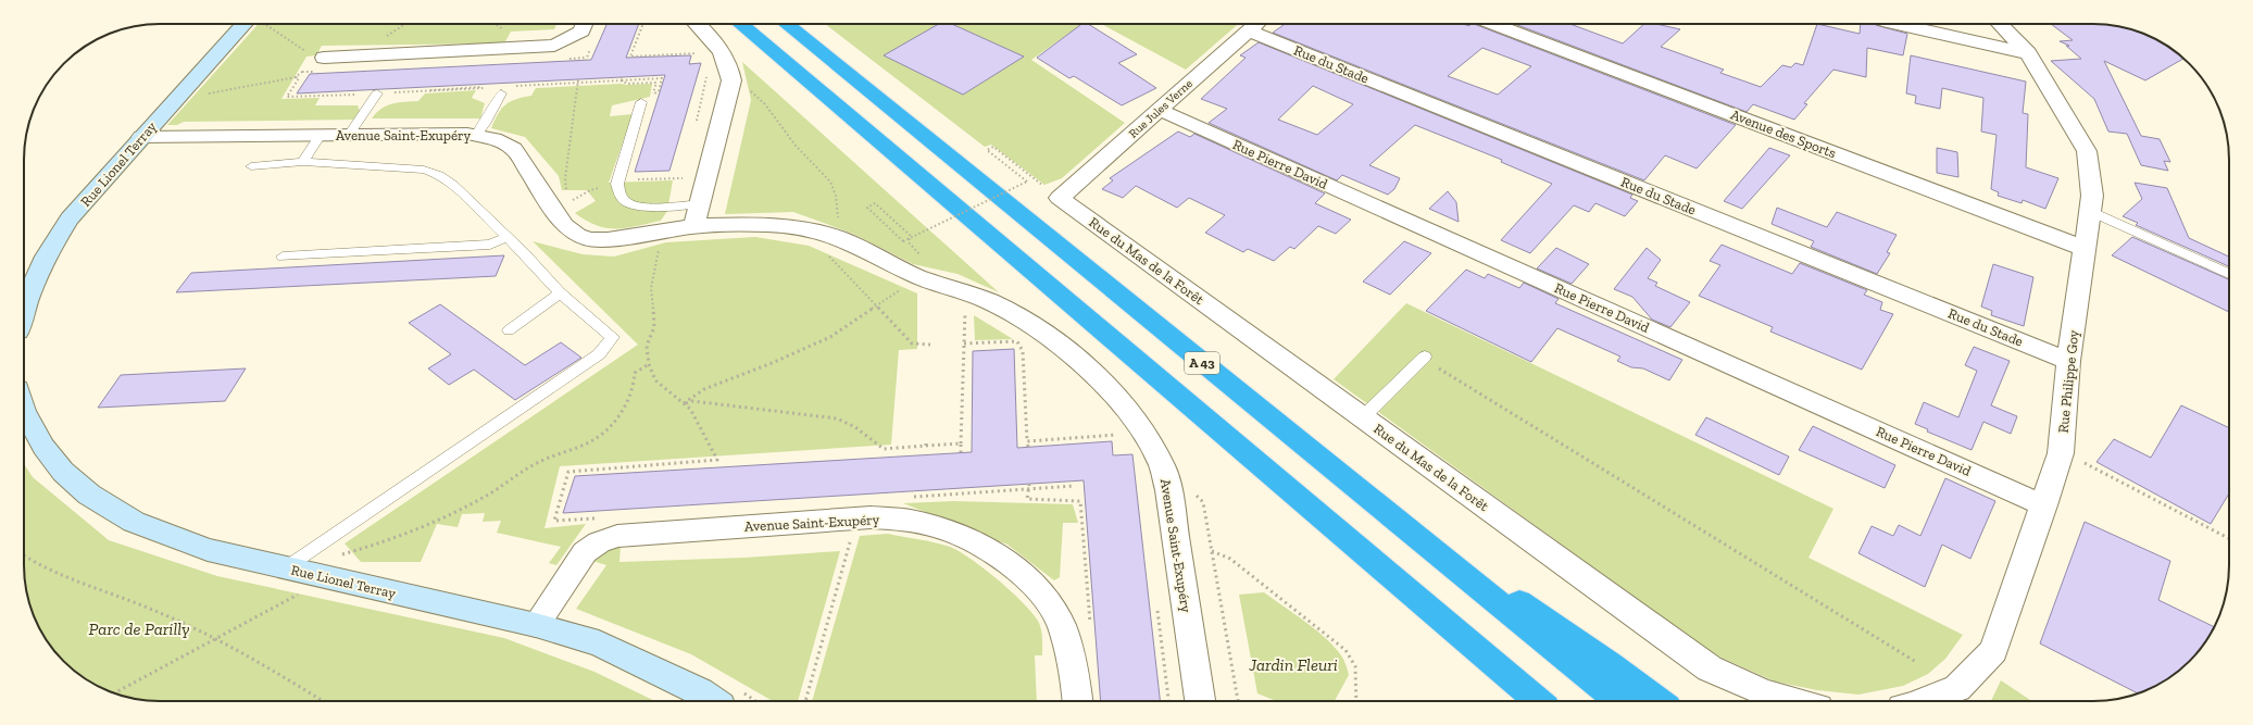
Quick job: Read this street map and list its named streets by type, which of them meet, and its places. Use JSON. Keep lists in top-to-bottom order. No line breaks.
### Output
{"streets":{"highway":["A 43"],"main road":["Rue Lionel Terray"],"street":["Rue du Stade","Rue Jules Verne","Avenue des Sports","Avenue Saint-Exupéry","Rue Pierre David","Rue du Mas de la Forêt","Rue Philippe Goy"]},"crossings":[["Rue du Stade","Rue Jules Verne"],["Rue du Stade","Rue Philippe Goy"],["Rue Jules Verne","Rue Pierre David"],["Rue Jules Verne","Rue du Mas de la Forêt"],["Avenue des Sports","Rue Philippe Goy"],["Avenue Saint-Exupéry","Rue Lionel Terray"],["Rue Pierre David","Rue Philippe Goy"]],"parks":["Parc de Parilly","Jardin Fleuri"]}
